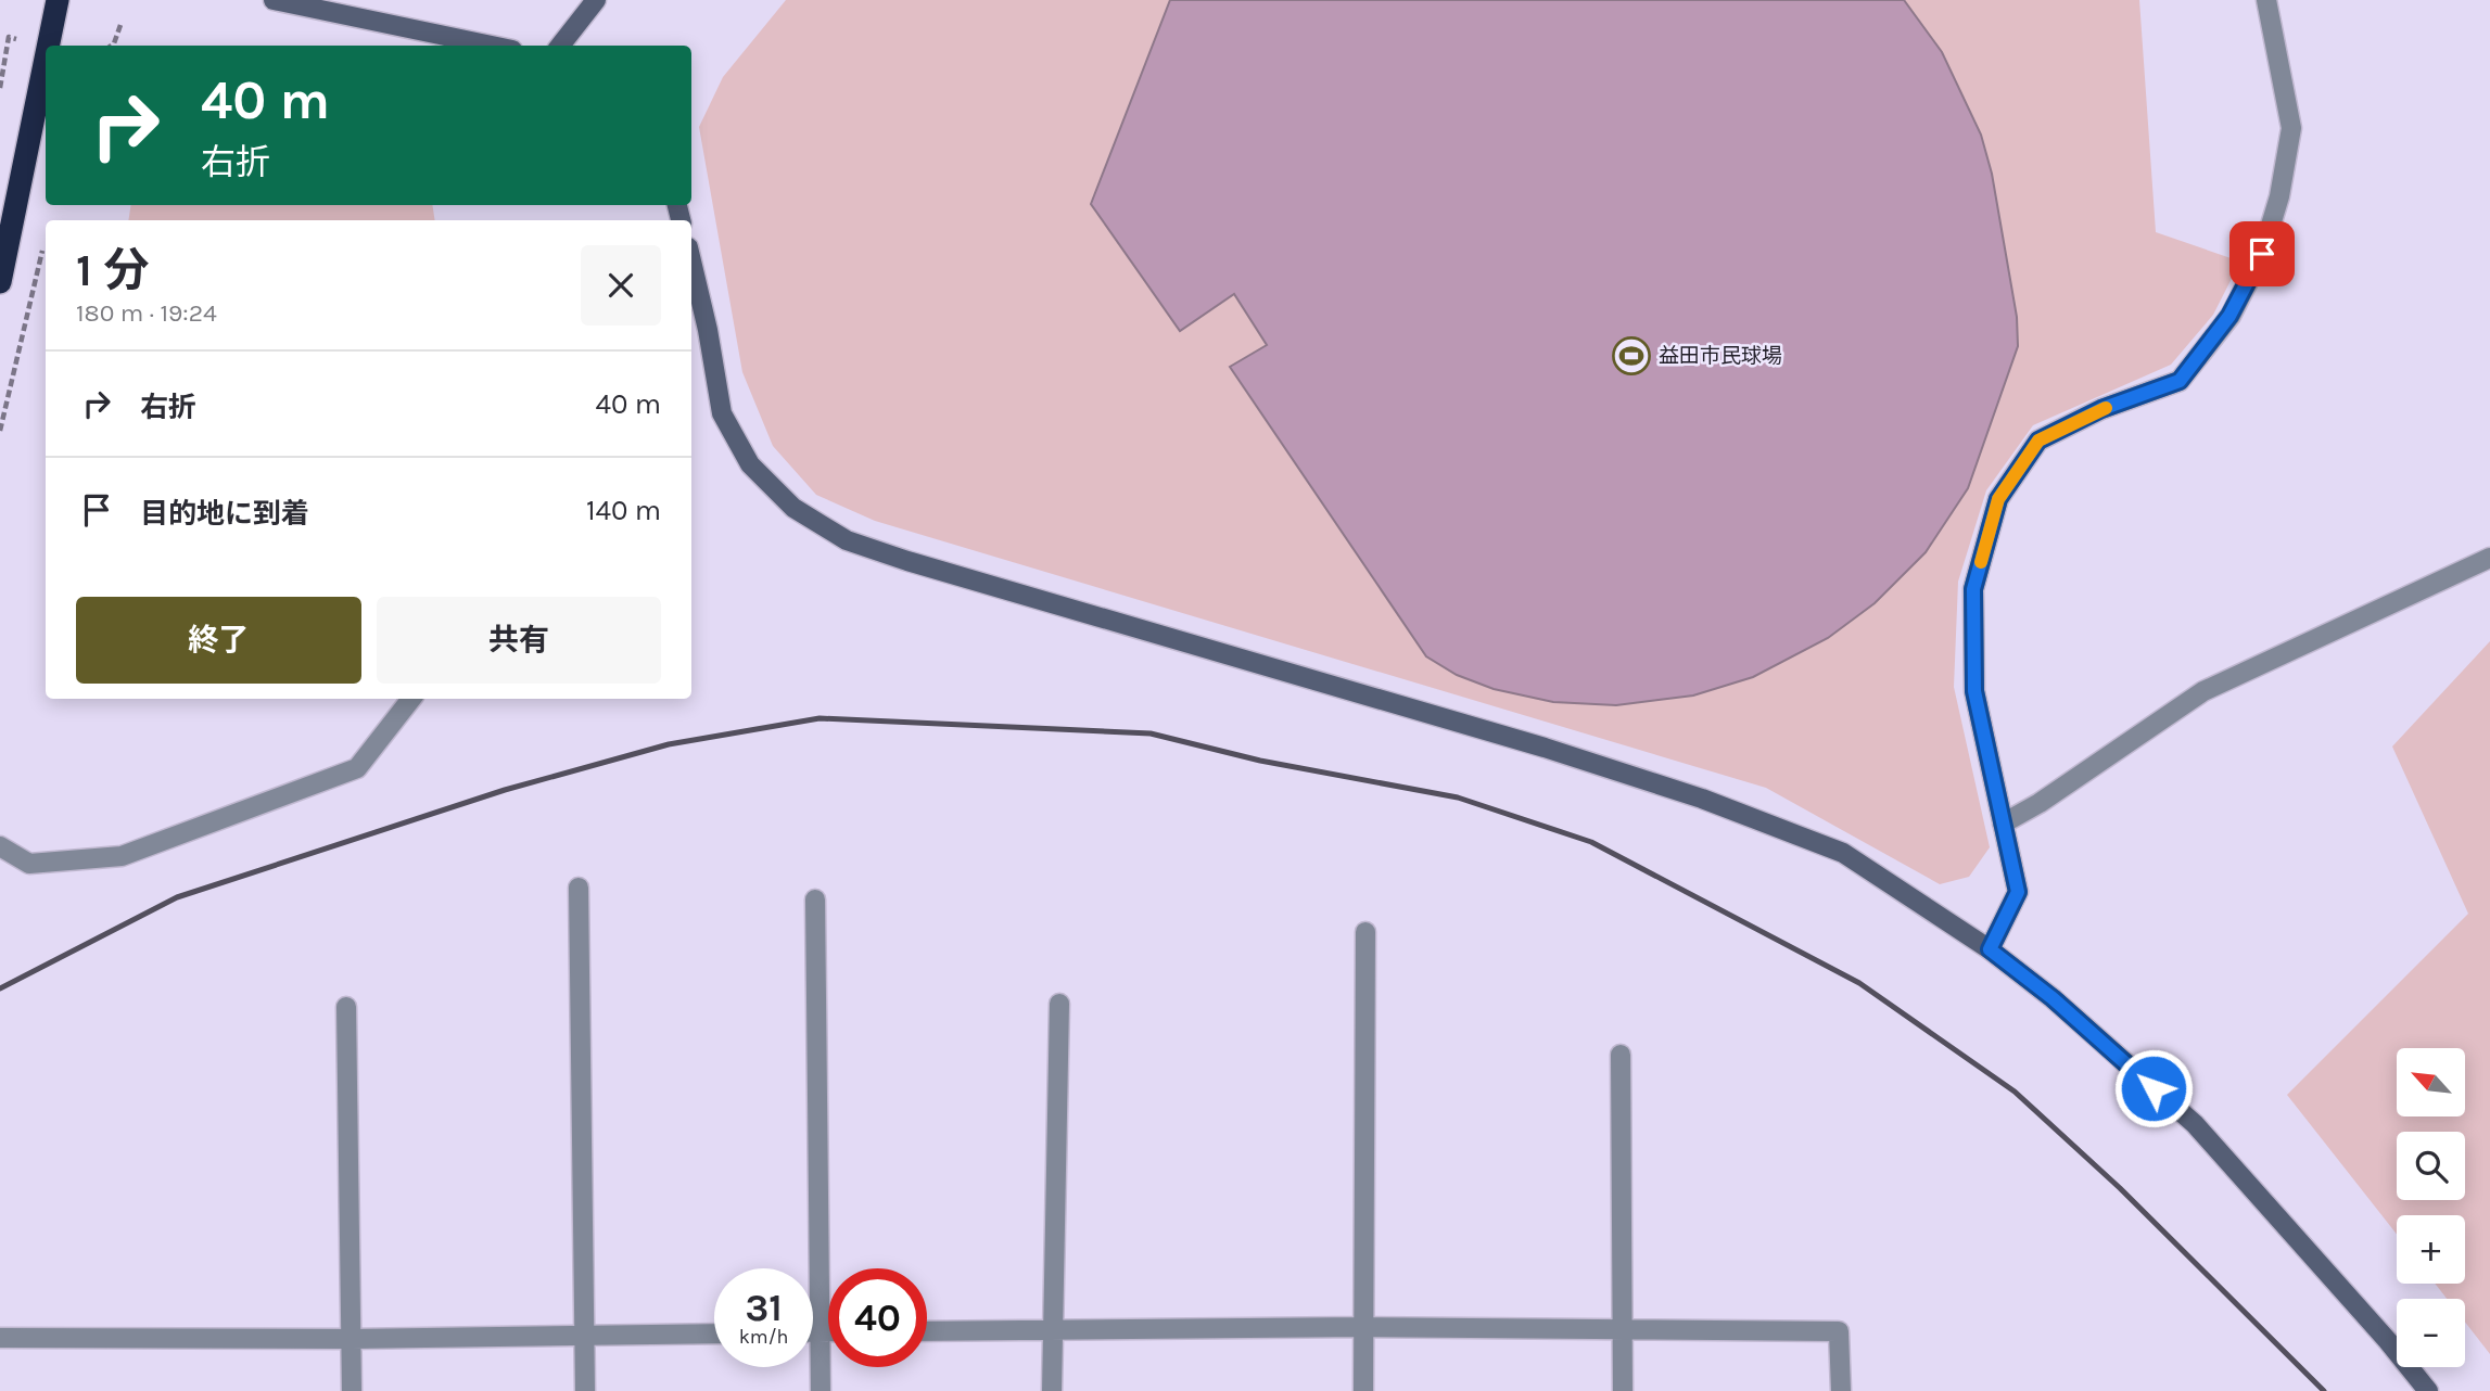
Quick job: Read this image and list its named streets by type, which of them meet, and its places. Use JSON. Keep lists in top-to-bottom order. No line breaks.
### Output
{"places":{"sports":["益田市民球場"]},"north":"top left","page":{"turn":["40 m","右折"],"heading":["1 分","180 m · 19:24"],"list":[{"name":"右折","value":"40 m"},{"name":"目的地に到着","value":"140 m"}],"buttons":["終了","共有"],"map_buttons":["+","−"],"speed":"31 km/h","limit":"40"}}
